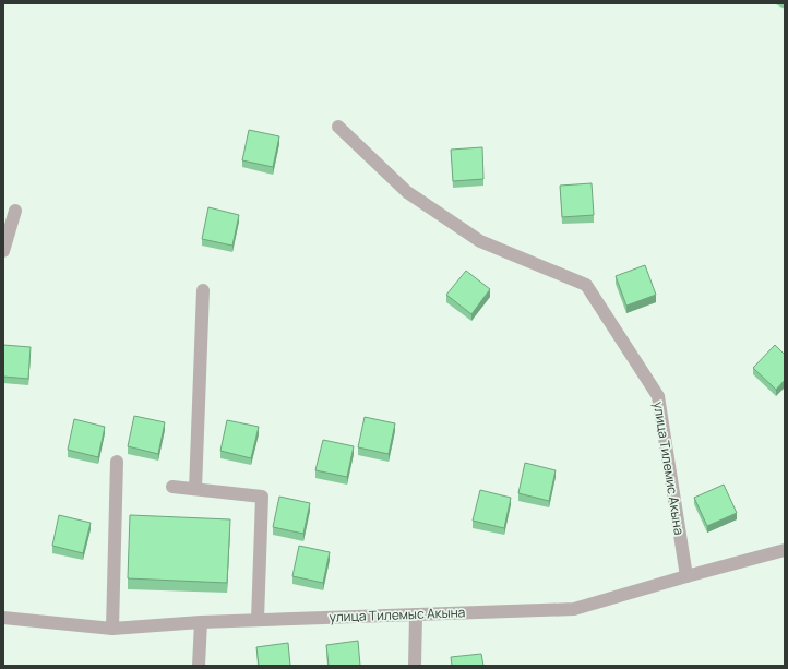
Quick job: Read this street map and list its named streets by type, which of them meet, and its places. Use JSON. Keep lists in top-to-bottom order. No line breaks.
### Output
{"streets":{"street":["улица Тилемис Акына","улица Тилемыс Акына"]},"crossings":[["улица Тилемис Акына","улица Тилемыс Акына"]]}
